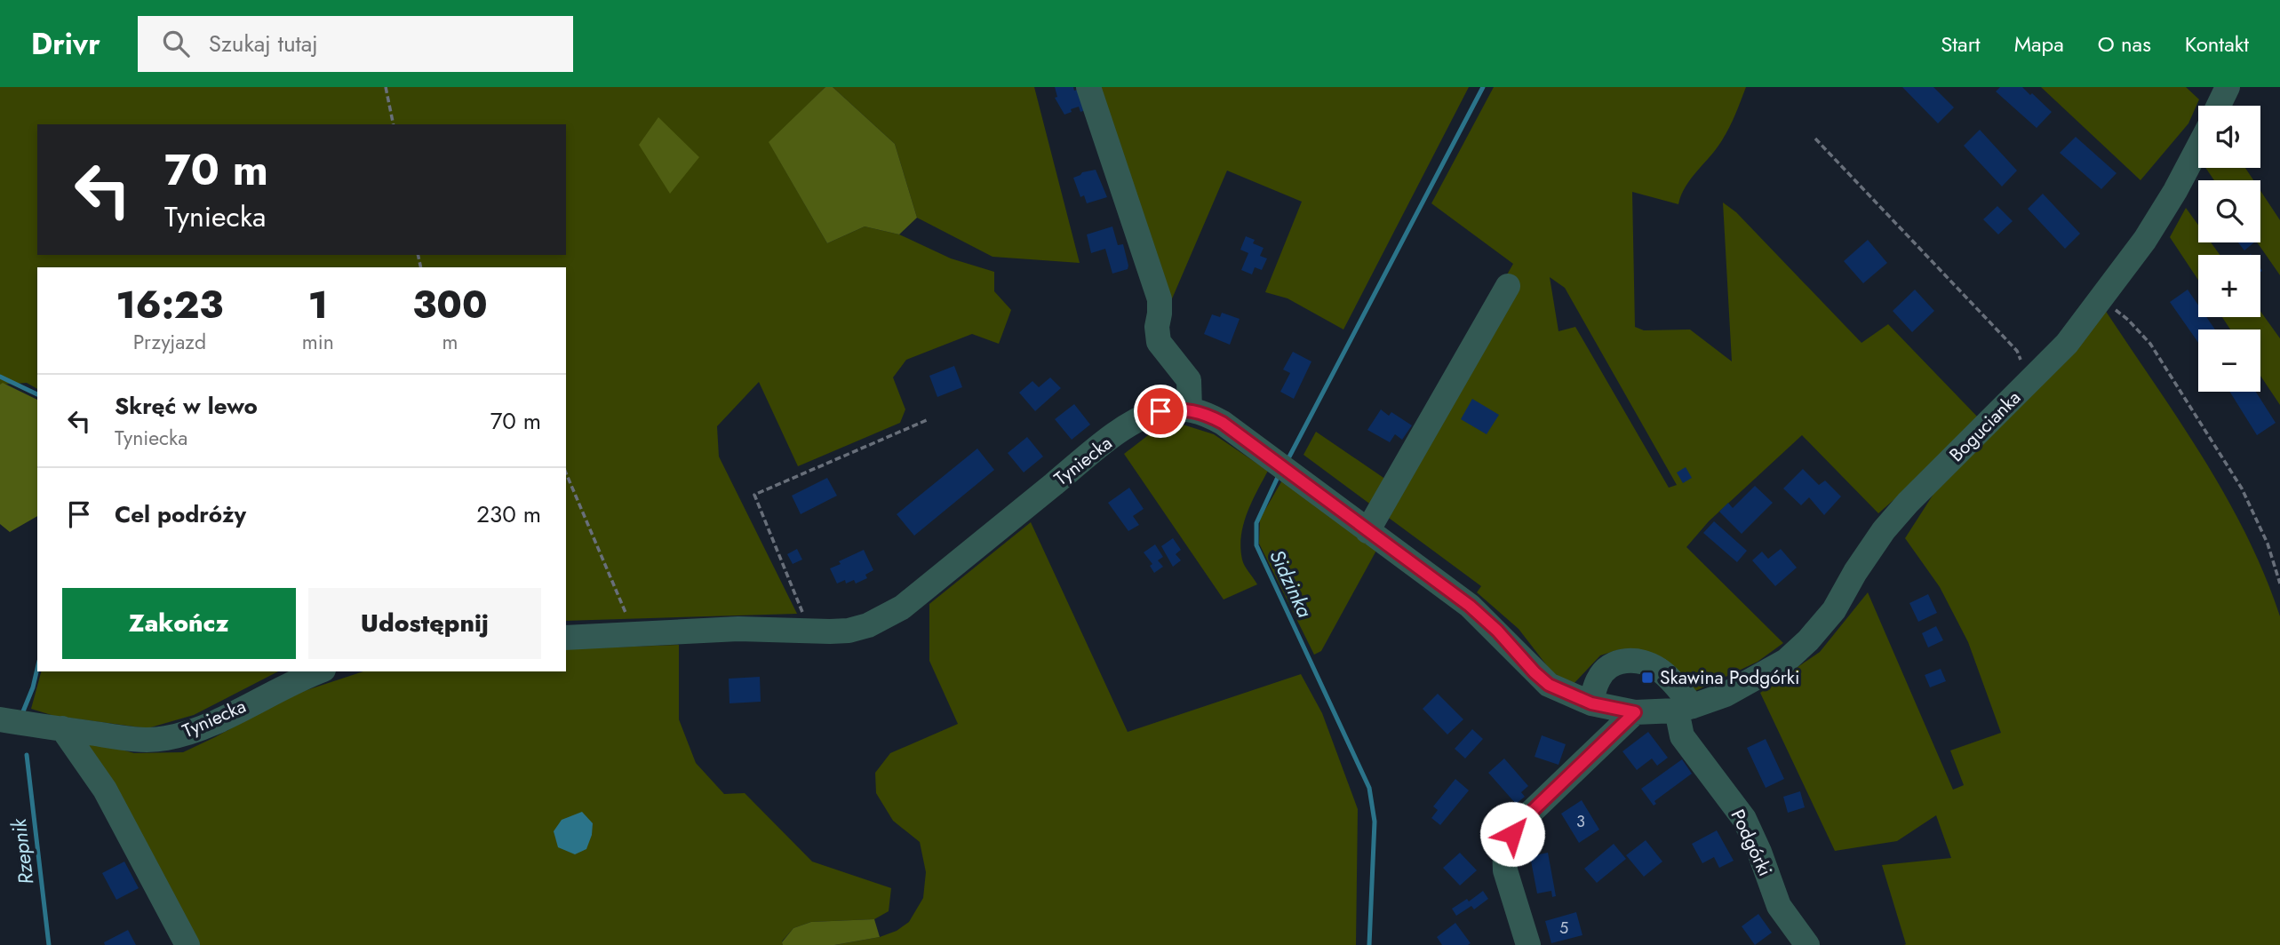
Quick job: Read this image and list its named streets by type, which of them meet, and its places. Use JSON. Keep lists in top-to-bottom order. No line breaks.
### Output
{"streets":{"street":["Bogucianka","Tyniecka","Podgórki"]},"crossings":[["Bogucianka","Tyniecka"],["Tyniecka","Podgórki"]],"water":["Sidzinka","Rzepnik"],"places":{"transit":["Skawina Podgórki"]},"house_numbers":["3","5"],"page":{"header":"Drivr","search":"Szukaj tutaj","nav":["Start","Mapa","O nas","Kontakt"],"map_buttons":["+","−"],"turn":["70 m","Tyniecka"],"eta":["16:23","Przyjazd","1","min","300","m"],"list":[{"name":"Skręć w lewo","note":"Tyniecka","value":"70 m"},{"name":"Cel podróży","value":"230 m"}],"buttons":["Zakończ","Udostępnij"]}}
